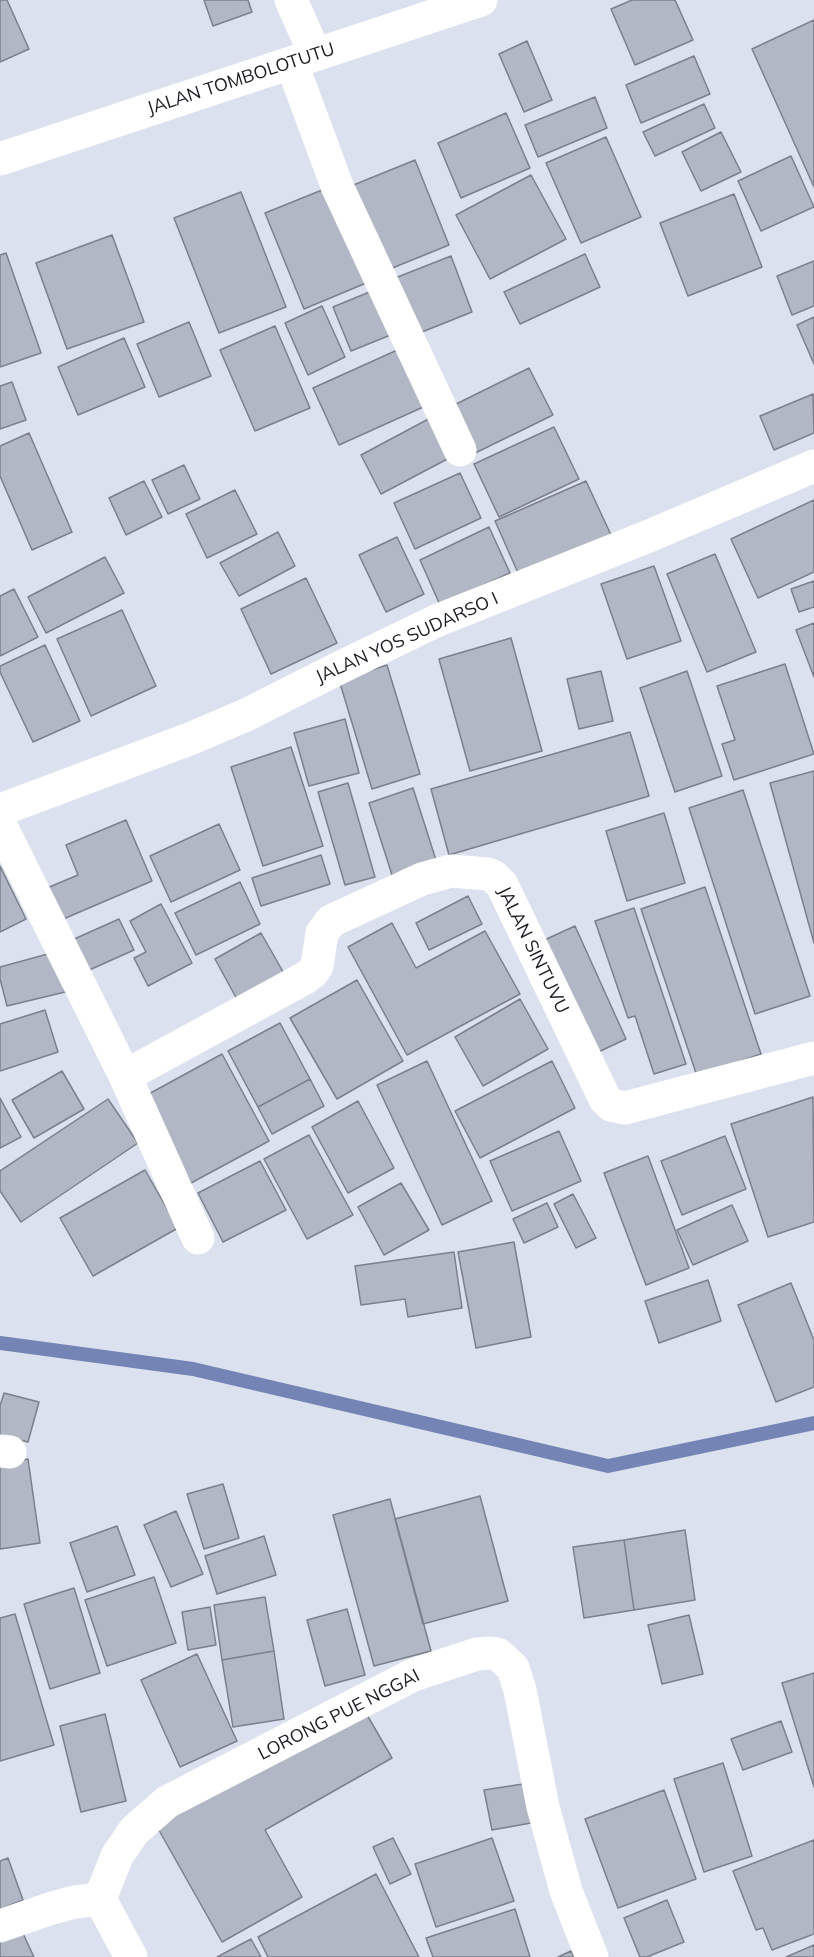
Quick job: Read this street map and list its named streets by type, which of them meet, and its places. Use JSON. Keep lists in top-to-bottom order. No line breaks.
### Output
{"streets":{"street":["JALAN TOMBOLOTUTU","JALAN YOS SUDARSO I","JALAN SINTUVU","LORONG PUE NGGAI"]}}
